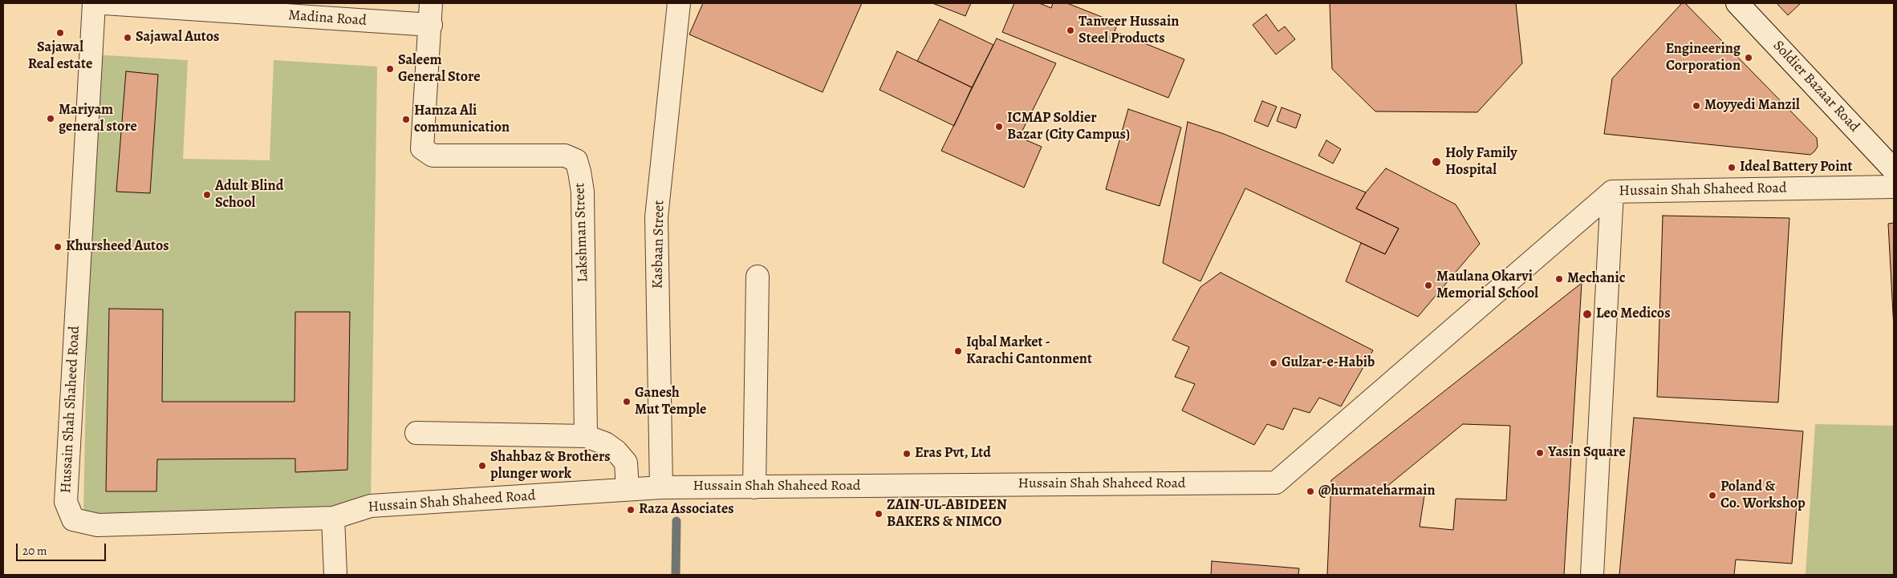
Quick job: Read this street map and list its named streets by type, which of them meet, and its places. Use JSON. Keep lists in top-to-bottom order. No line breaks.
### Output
{"streets":{"street":["Madina Road","Soldier Bazaar Road","Hussain Shah Shaheed Road","Lakshman Street","Kasbaan Street"]},"crossings":[["Madina Road","Lakshman Street"],["Hussain Shah Shaheed Road","Kasbaan Street"]],"places":["Tanveer Hussain Steel Products","Sajawal Real estate","Sajawal Autos","Engineering Corporation","Saleem General Store","Moyyedi Manzil","Mariyam general store","Hamza Ali communication","ICMAP Soldier Bazar (City Campus)","Holy Family Hospital","Ideal Battery Point","Adult Blind School","Khursheed Autos","Mechanic","Maulana Okarvi Memorial School","Leo Medicos","Iqbal Market - Karachi Cantonment","Gulzar-e-Habib","Ganesh Mut Temple","Yasin Square","Eras Pvt, Ltd","Shahbaz & Brothers plunger work","@hurmateharmain","Poland & Co. Workshop","Raza Associates","ZAIN-UL-ABIDEEN BAKERS & NIMCO"],"scale_bar":"20 m"}
